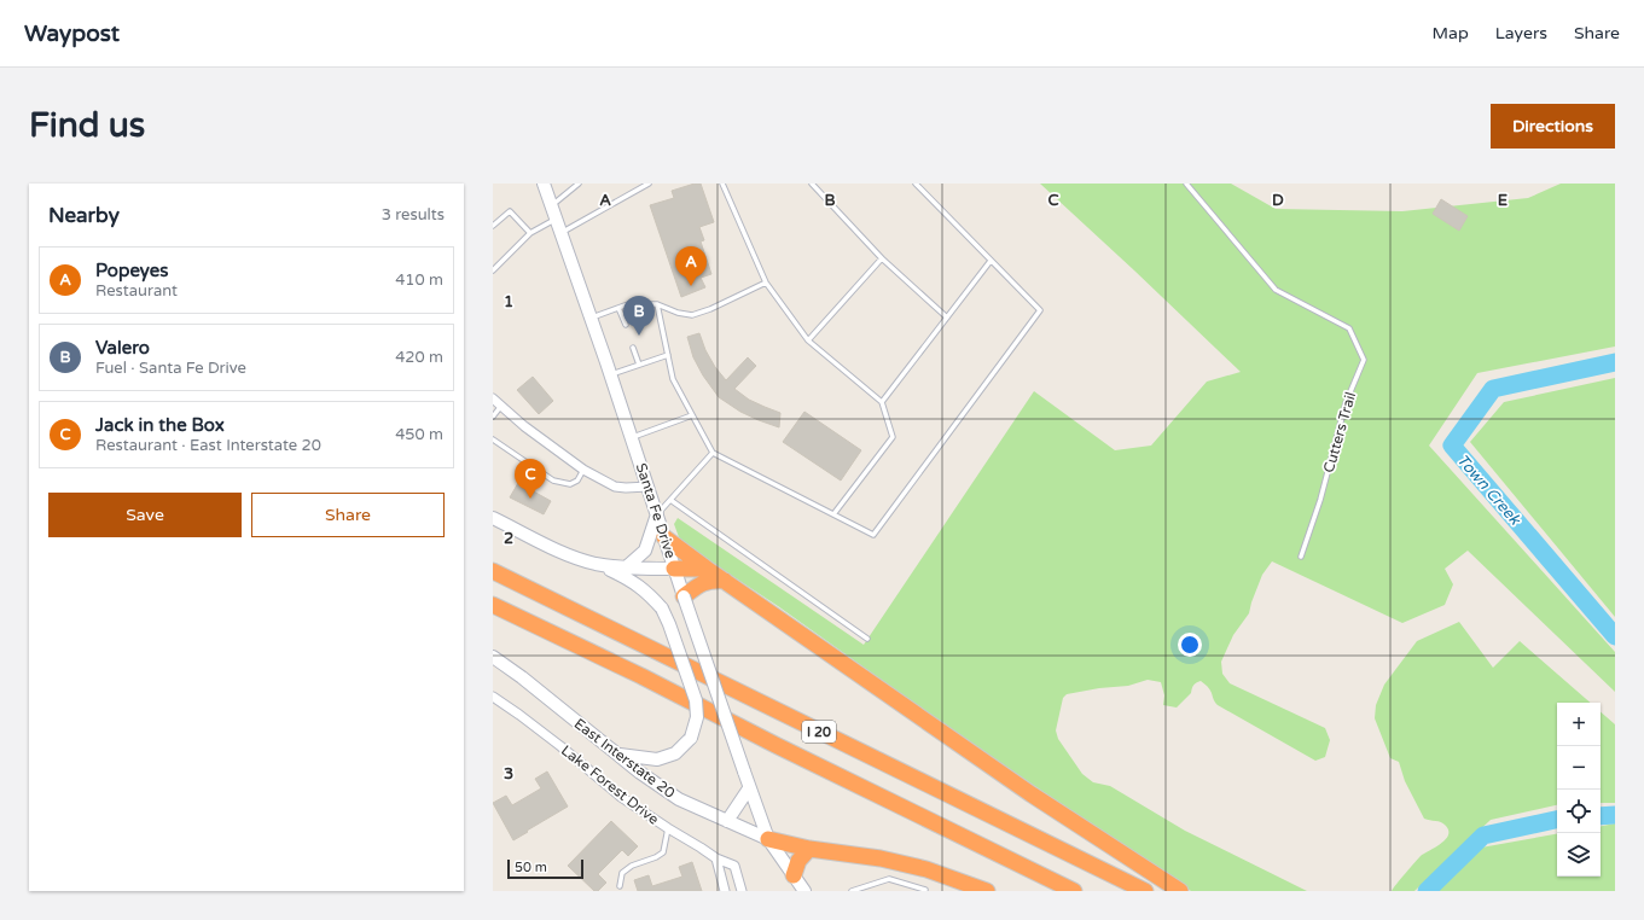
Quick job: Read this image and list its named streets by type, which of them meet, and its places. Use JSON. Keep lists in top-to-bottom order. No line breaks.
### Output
{"streets":{"highway":["I 20"],"main road":["Santa Fe Drive","East Interstate 20"],"street":["Lake Forest Drive"],"lane":["Cutters Trail"]},"crossings":[["Santa Fe Drive","East Interstate 20"]],"water":["Town Creek"],"scale_bar":"50 m","page":{"header":"Waypost","nav":["Map","Layers","Share"],"buttons":["Directions",["Save","Share"]],"title":"Find us","heading":["Nearby","3 results"],"list":[{"mark":"A","name":"Popeyes","note":"Restaurant","value":"410 m"},{"mark":"B","name":"Valero","note":"Fuel · Santa Fe Drive","value":"420 m"},{"mark":"C","name":"Jack in the Box","note":"Restaurant · East Interstate 20","value":"450 m"}],"pins":["A","B","C"],"map_buttons":["+","−"],"scale":"50 m"},"grid":{"columns":["A","B","C","D","E"],"rows":["1","2","3"]}}
